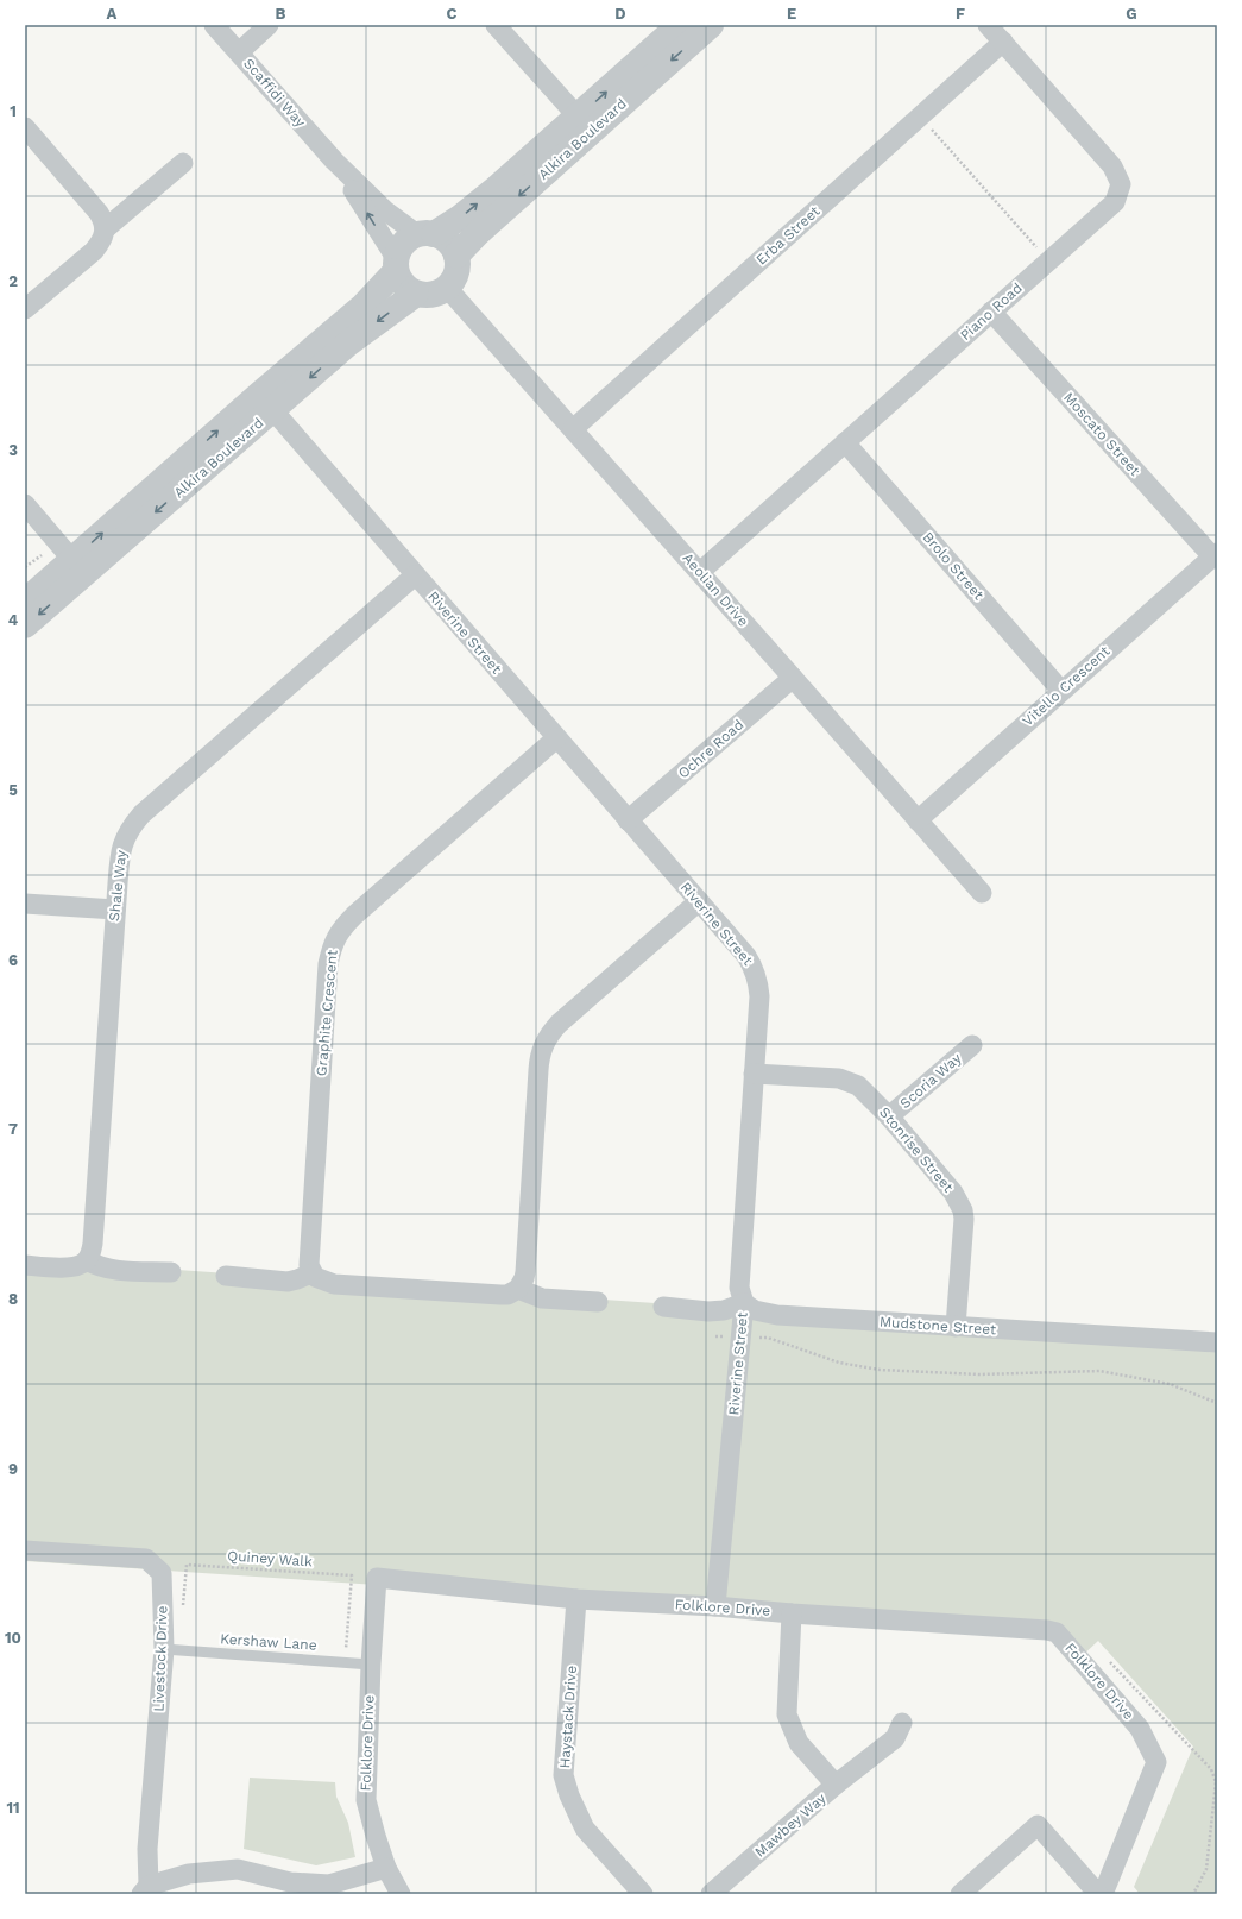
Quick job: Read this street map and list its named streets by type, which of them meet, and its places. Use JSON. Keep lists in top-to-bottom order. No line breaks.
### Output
{"streets":{"street":["Scaffidi Way","Alkira Boulevard","Erba Street","Piano Road","Moscato Street","Brolo Street","Aeolian Drive","Riverine Street","Vitello Crescent","Ochre Road","Shale Way","Graphite Crescent","Scoria Way","Stonrise Street","Mudstone Street","Folklore Drive","Livestock Drive","Haystack Drive","Mawbey Way"],"lane":["Kershaw Lane"],"path":["Quiney Walk"]},"crossings":[["Scaffidi Way","Alkira Boulevard"],["Scaffidi Way","Aeolian Drive"],["Alkira Boulevard","Aeolian Drive"],["Alkira Boulevard","Riverine Street"],["Erba Street","Piano Road"],["Erba Street","Aeolian Drive"],["Piano Road","Moscato Street"],["Piano Road","Brolo Street"],["Piano Road","Aeolian Drive"],["Moscato Street","Vitello Crescent"],["Brolo Street","Vitello Crescent"],["Aeolian Drive","Vitello Crescent"],["Aeolian Drive","Ochre Road"],["Riverine Street","Ochre Road"],["Riverine Street","Shale Way"],["Riverine Street","Graphite Crescent"],["Riverine Street","Stonrise Street"],["Riverine Street","Mudstone Street"],["Riverine Street","Folklore Drive"],["Scoria Way","Stonrise Street"],["Stonrise Street","Mudstone Street"],["Quiney Walk","Kershaw Lane"],["Folklore Drive","Kershaw Lane"],["Folklore Drive","Haystack Drive"],["Folklore Drive","Mawbey Way"],["Kershaw Lane","Livestock Drive"]],"grid":{"columns":["A","B","C","D","E","F","G"],"rows":["1","2","3","4","5","6","7","8","9","10","11"]}}
